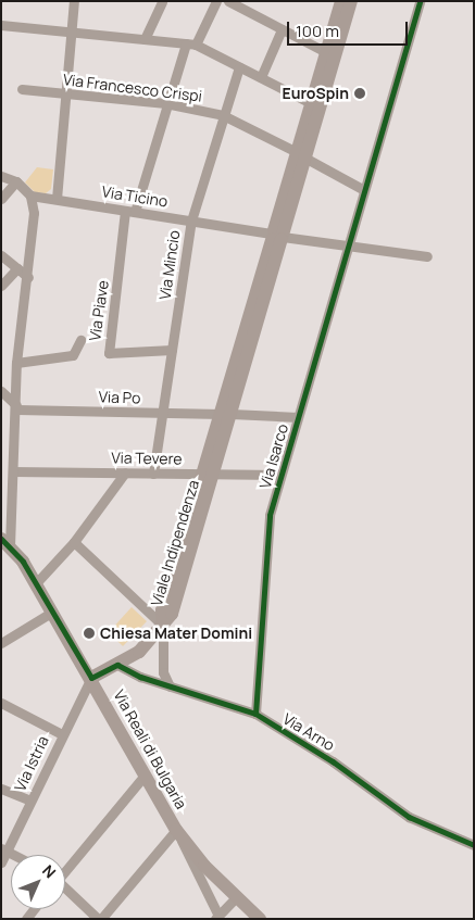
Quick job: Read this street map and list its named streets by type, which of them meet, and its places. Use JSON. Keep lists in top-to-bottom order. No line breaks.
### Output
{"streets":{"main road":["Viale Indipendenza","Via Reali di Bulgaria"],"street":["Via Francesco Crispi","Via Ticino","Via Mincio","Via Piave","Via Po","Via Isarco","Via Tevere","Via Arno","Via Istria"]},"crossings":[["Via Francesco Crispi","Via Mincio"],["Via Francesco Crispi","Via Isarco"],["Via Francesco Crispi","Viale Indipendenza"],["Via Ticino","Via Mincio"],["Via Ticino","Via Piave"],["Via Ticino","Via Isarco"],["Via Ticino","Viale Indipendenza"],["Via Mincio","Via Piave"],["Via Mincio","Via Po"],["Via Mincio","Via Tevere"],["Via Po","Via Isarco"],["Via Po","Viale Indipendenza"],["Via Isarco","Via Tevere"],["Via Isarco","Via Arno"],["Via Tevere","Viale Indipendenza"],["Viale Indipendenza","Via Arno"],["Viale Indipendenza","Via Reali di Bulgaria"],["Viale Indipendenza","Via Istria"],["Via Reali di Bulgaria","Via Istria"]],"places":["EuroSpin","Chiesa Mater Domini"],"scale_bar":"100 m","north":"top right"}
